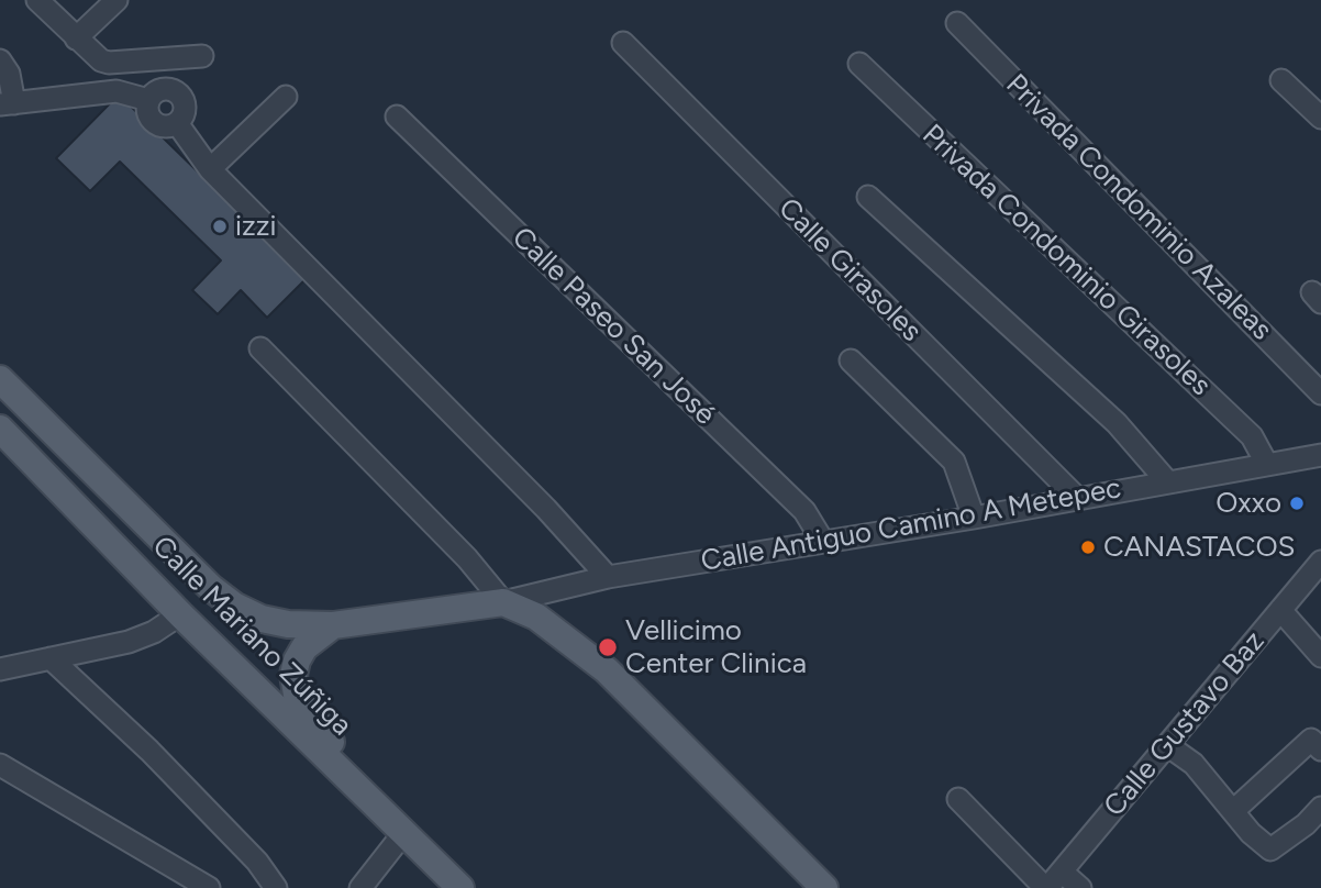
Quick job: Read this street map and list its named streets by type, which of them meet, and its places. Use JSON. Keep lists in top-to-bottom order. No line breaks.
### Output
{"streets":{"main road":["Calle Mariano Zúñiga"],"street":["Privada Condominio Azaleas","Privada Condominio Girasoles","Calle Girasoles","Calle Paseo San José","Calle Antiguo Camino A Metepec","Calle Gustavo Baz"]},"crossings":[["Privada Condominio Girasoles","Calle Antiguo Camino A Metepec"],["Calle Girasoles","Calle Antiguo Camino A Metepec"],["Calle Paseo San José","Calle Antiguo Camino A Metepec"],["Calle Antiguo Camino A Metepec","Calle Mariano Zúñiga"]],"places":["izzi","Oxxo","CANASTACOS","Vellicimo Center Clinica"]}
